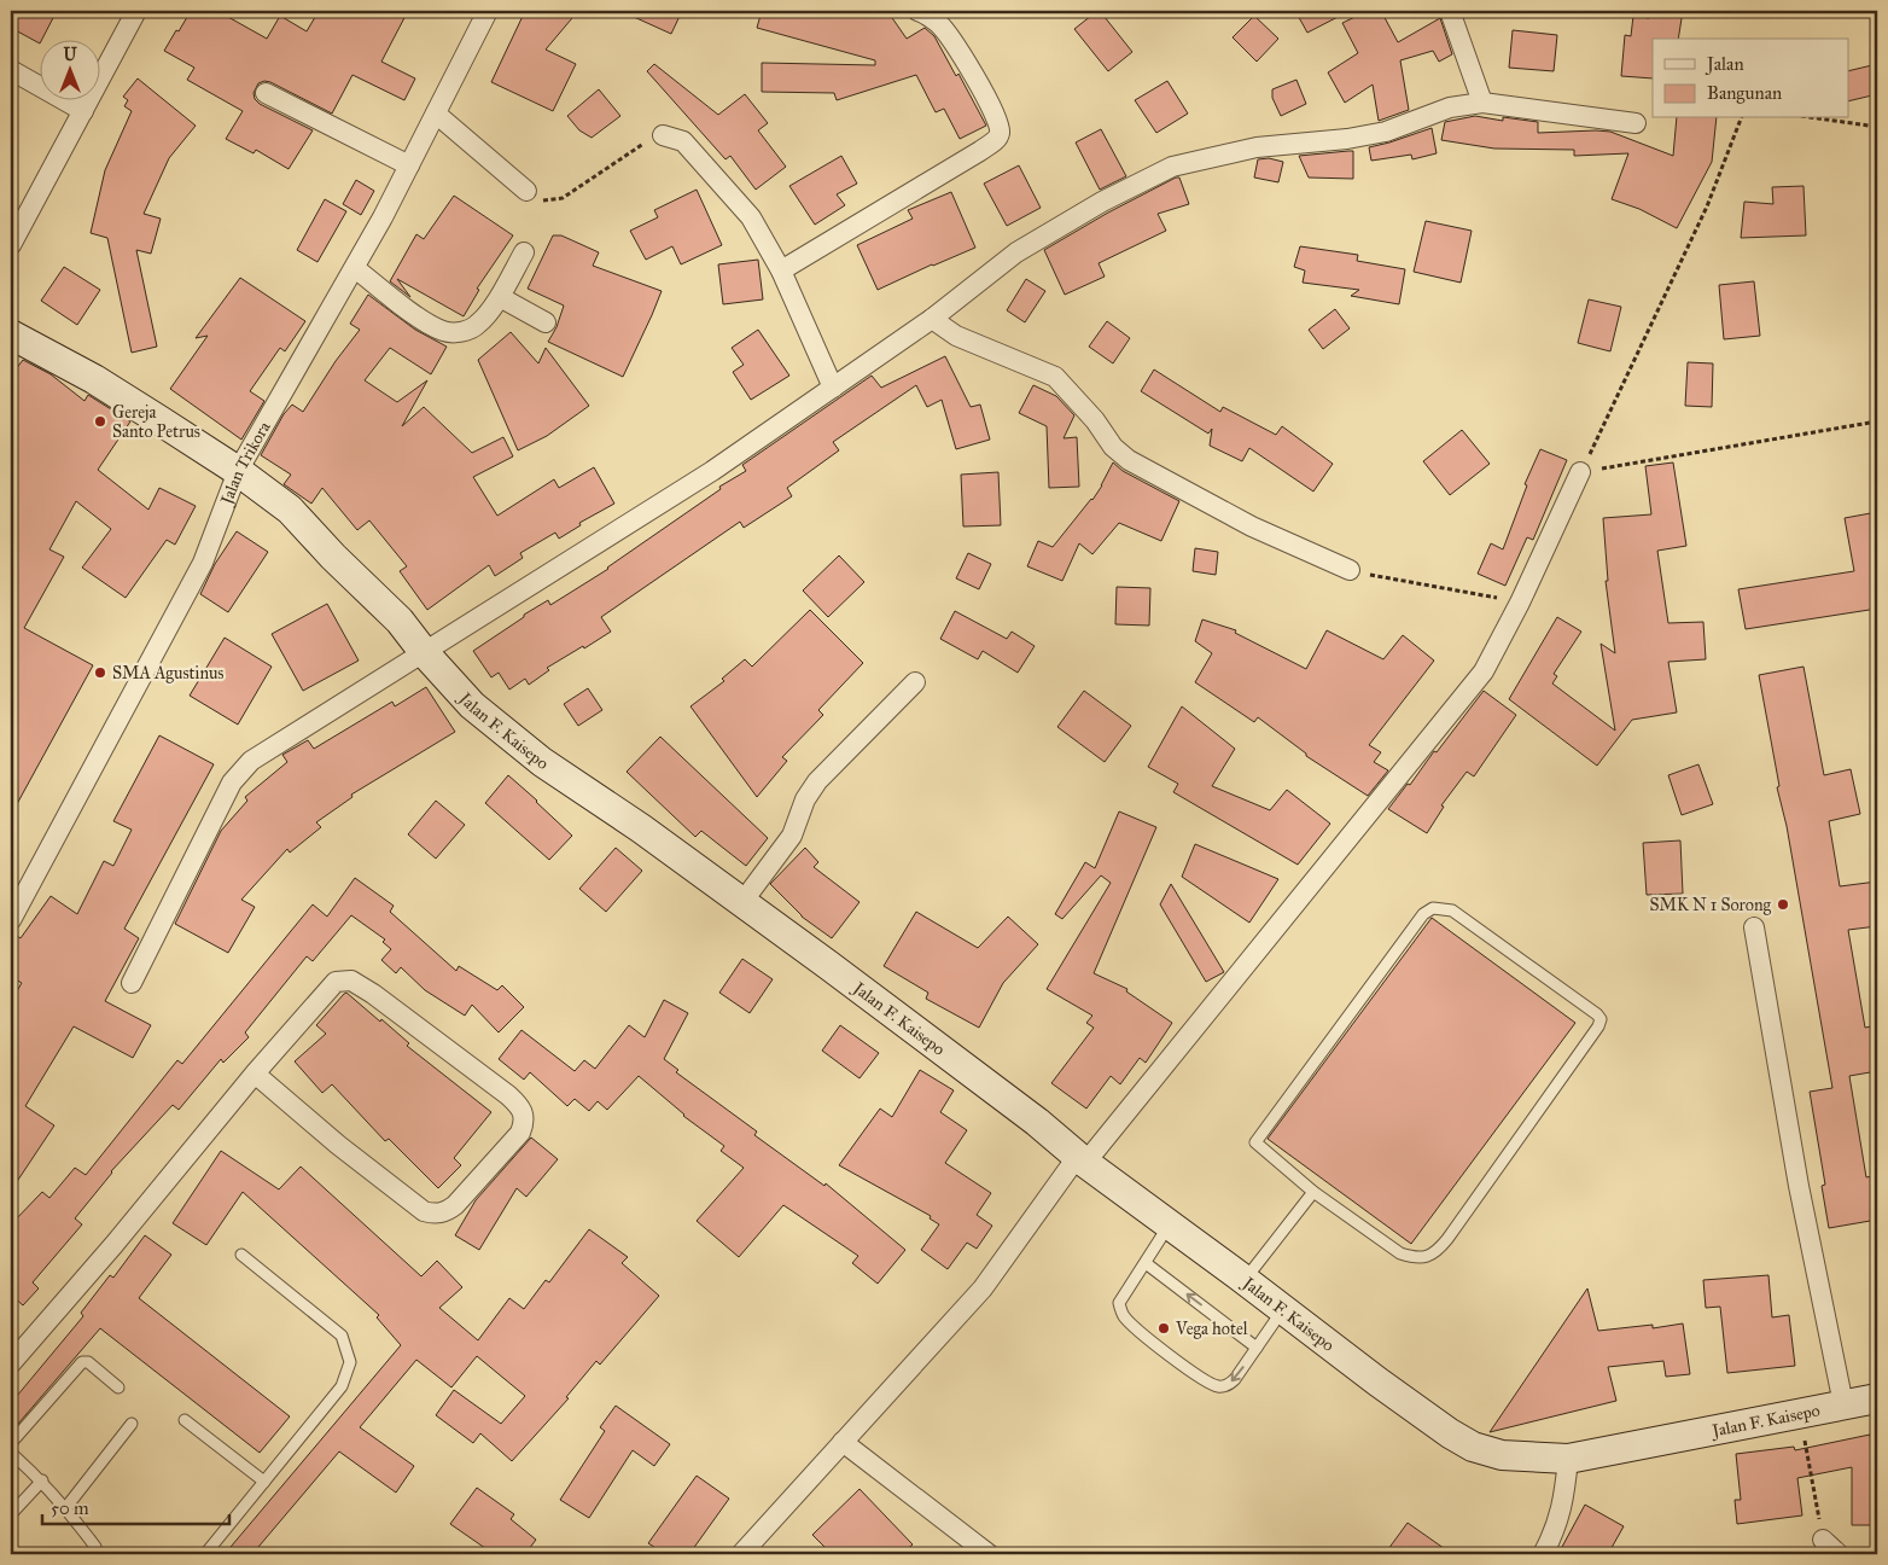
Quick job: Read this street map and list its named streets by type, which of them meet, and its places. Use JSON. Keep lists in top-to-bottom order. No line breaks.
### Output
{"streets":{"street":["Jalan Trikora","Jalan F. Kaisepo"]},"crossings":[["Jalan Trikora","Jalan F. Kaisepo"]],"places":["Gereja Santo Petrus","SMA Agustinus","SMK N 1 Sorong","Vega hotel"],"legend":["Jalan","Bangunan"],"scale_bar":"50 m","north":"top"}
